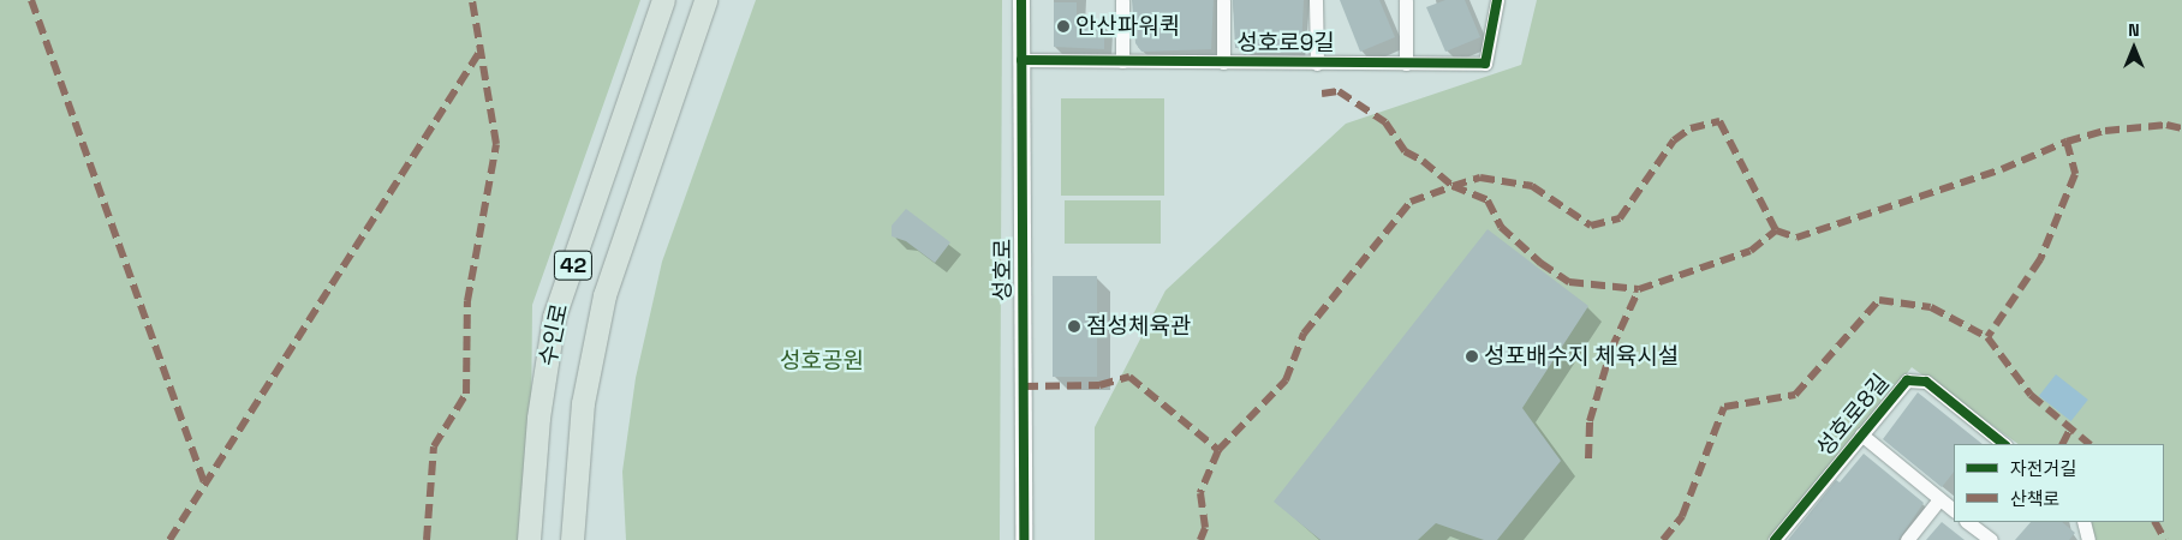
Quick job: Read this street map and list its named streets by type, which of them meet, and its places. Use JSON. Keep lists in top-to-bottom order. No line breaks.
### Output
{"streets":{"highway":["42","수인로"],"street":["성호로9길","성호로","성호로8길"]},"crossings":[["성호로9길","성호로"]],"parks":["성호공원"],"places":["안산파워퀵","점성체육관","성포배수지 체육시설"],"legend":["자전거길","산책로"],"north":"top"}
